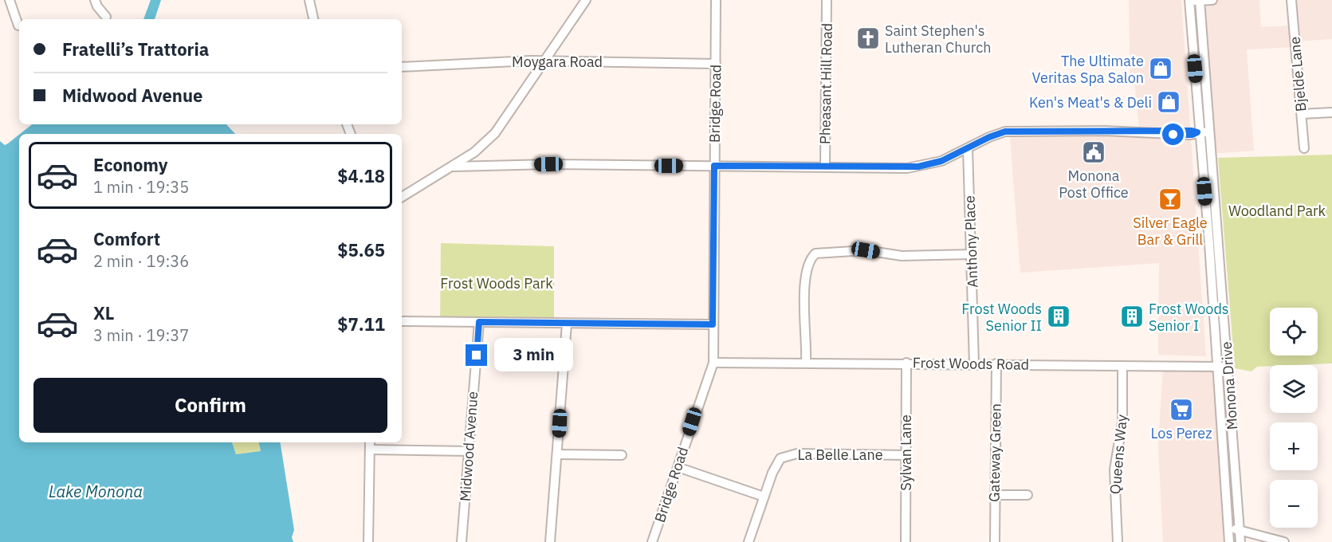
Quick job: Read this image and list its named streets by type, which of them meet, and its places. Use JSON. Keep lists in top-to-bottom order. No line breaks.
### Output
{"streets":{"street":["Moygara Road","Bjelde Lane","Pheasant Hill Road","Bridge Road","Anthony Place","Frost Woods Road","Monona Drive","Midwood Avenue","Sylvan Lane","Gateway Green","La Belle Lane","Queens Way"]},"crossings":[["Moygara Road","Bridge Road"],["Bridge Road","Frost Woods Road"],["Anthony Place","Frost Woods Road"],["Frost Woods Road","Monona Drive"],["Frost Woods Road","Sylvan Lane"],["Frost Woods Road","Gateway Green"],["Frost Woods Road","Queens Way"],["Sylvan Lane","La Belle Lane"]],"water":["Lake Monona"],"parks":["Woodland Park","Frost Woods Park"],"places":{"church":["Saint Stephen's Lutheran Church"],"shop":["The Ultimate Veritas Spa Salon","Ken's Meat's & Deli"],"public building":["Monona Post Office"],"bar":["Silver Eagle Bar & Grill"],"building":["Frost Woods Senior II","Frost Woods Senior I"],"supermarket":["Los Perez"]},"page":{"banner":["Fratelli’s Trattoria","Midwood Avenue"],"list":[{"name":"Economy","note":"1 min · 19:35","value":"$4.18"},{"name":"Comfort","note":"2 min · 19:36","value":"$5.65"},{"name":"XL","note":"3 min · 19:37","value":"$7.11"}],"map_buttons":["+","−"],"bubble":"3 min","buttons":"Confirm"}}
